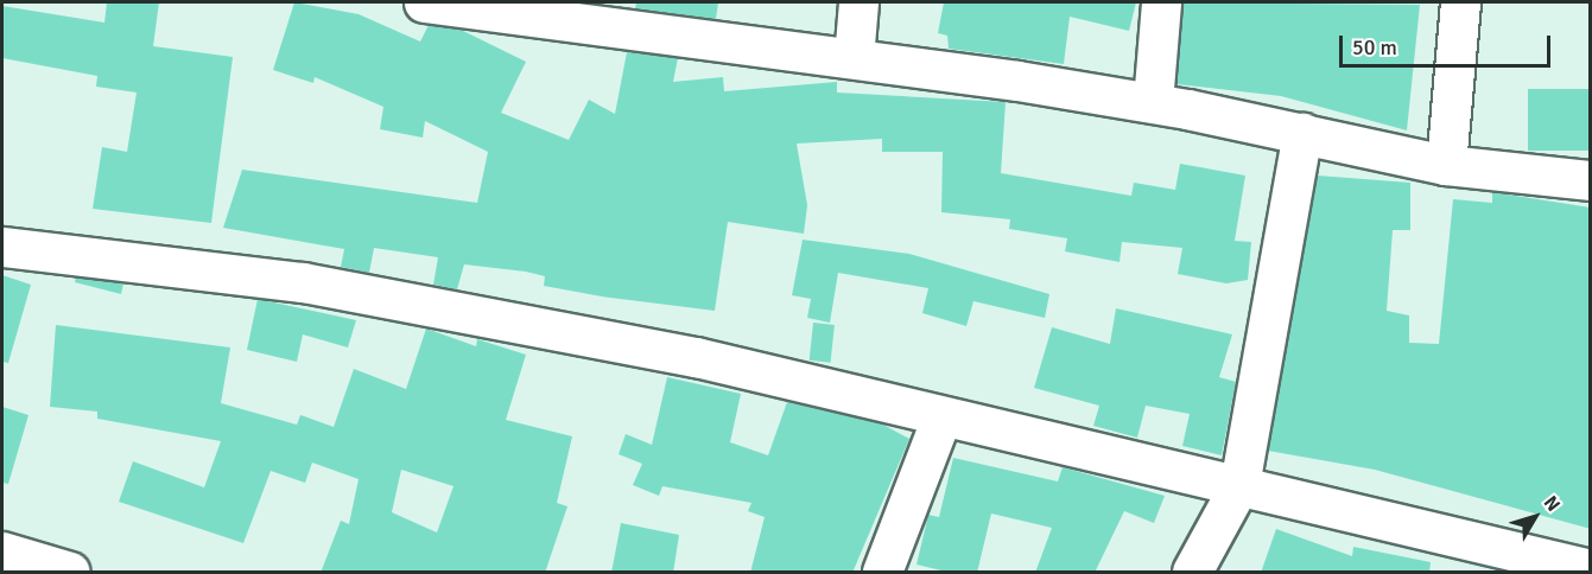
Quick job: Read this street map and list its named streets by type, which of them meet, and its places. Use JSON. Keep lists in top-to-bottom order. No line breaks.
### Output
{"scale_bar":"50 m","north":"top right"}
